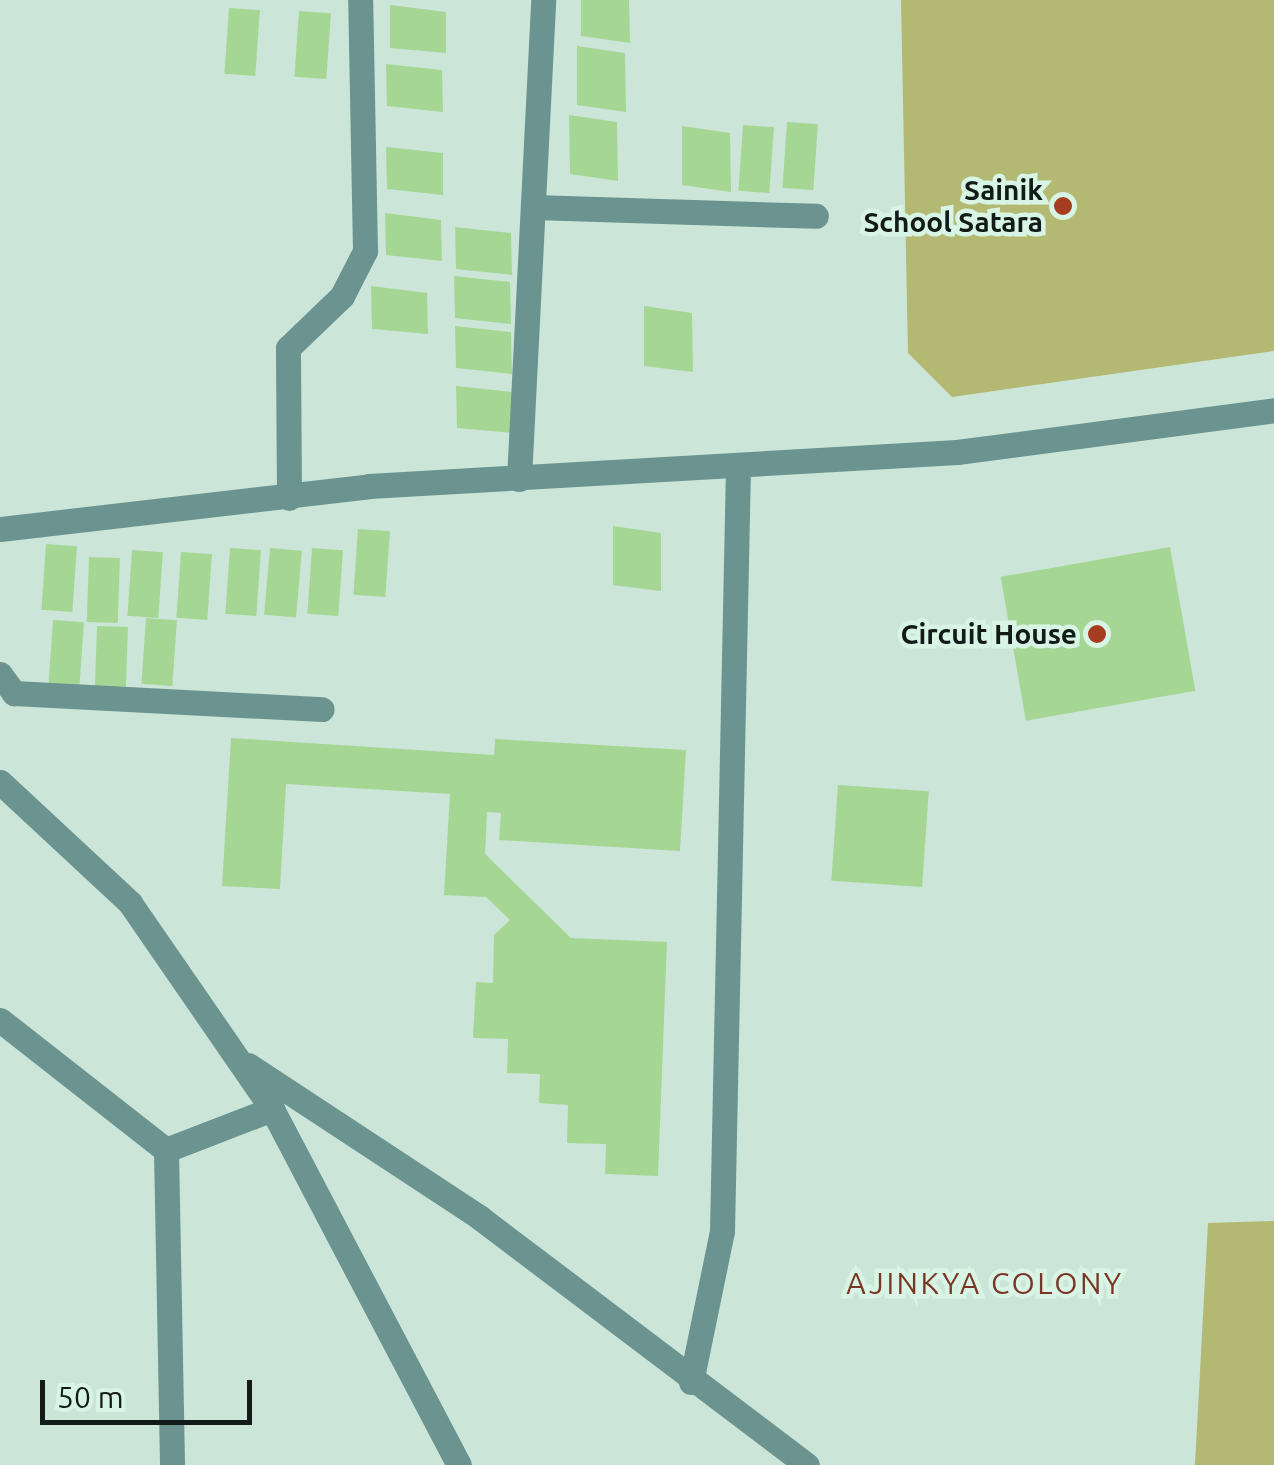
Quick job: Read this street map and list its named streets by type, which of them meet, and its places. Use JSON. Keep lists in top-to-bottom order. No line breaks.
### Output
{"districts":["AJINKYA COLONY"],"places":["Sainik School Satara","Circuit House"],"scale_bar":"50 m"}
